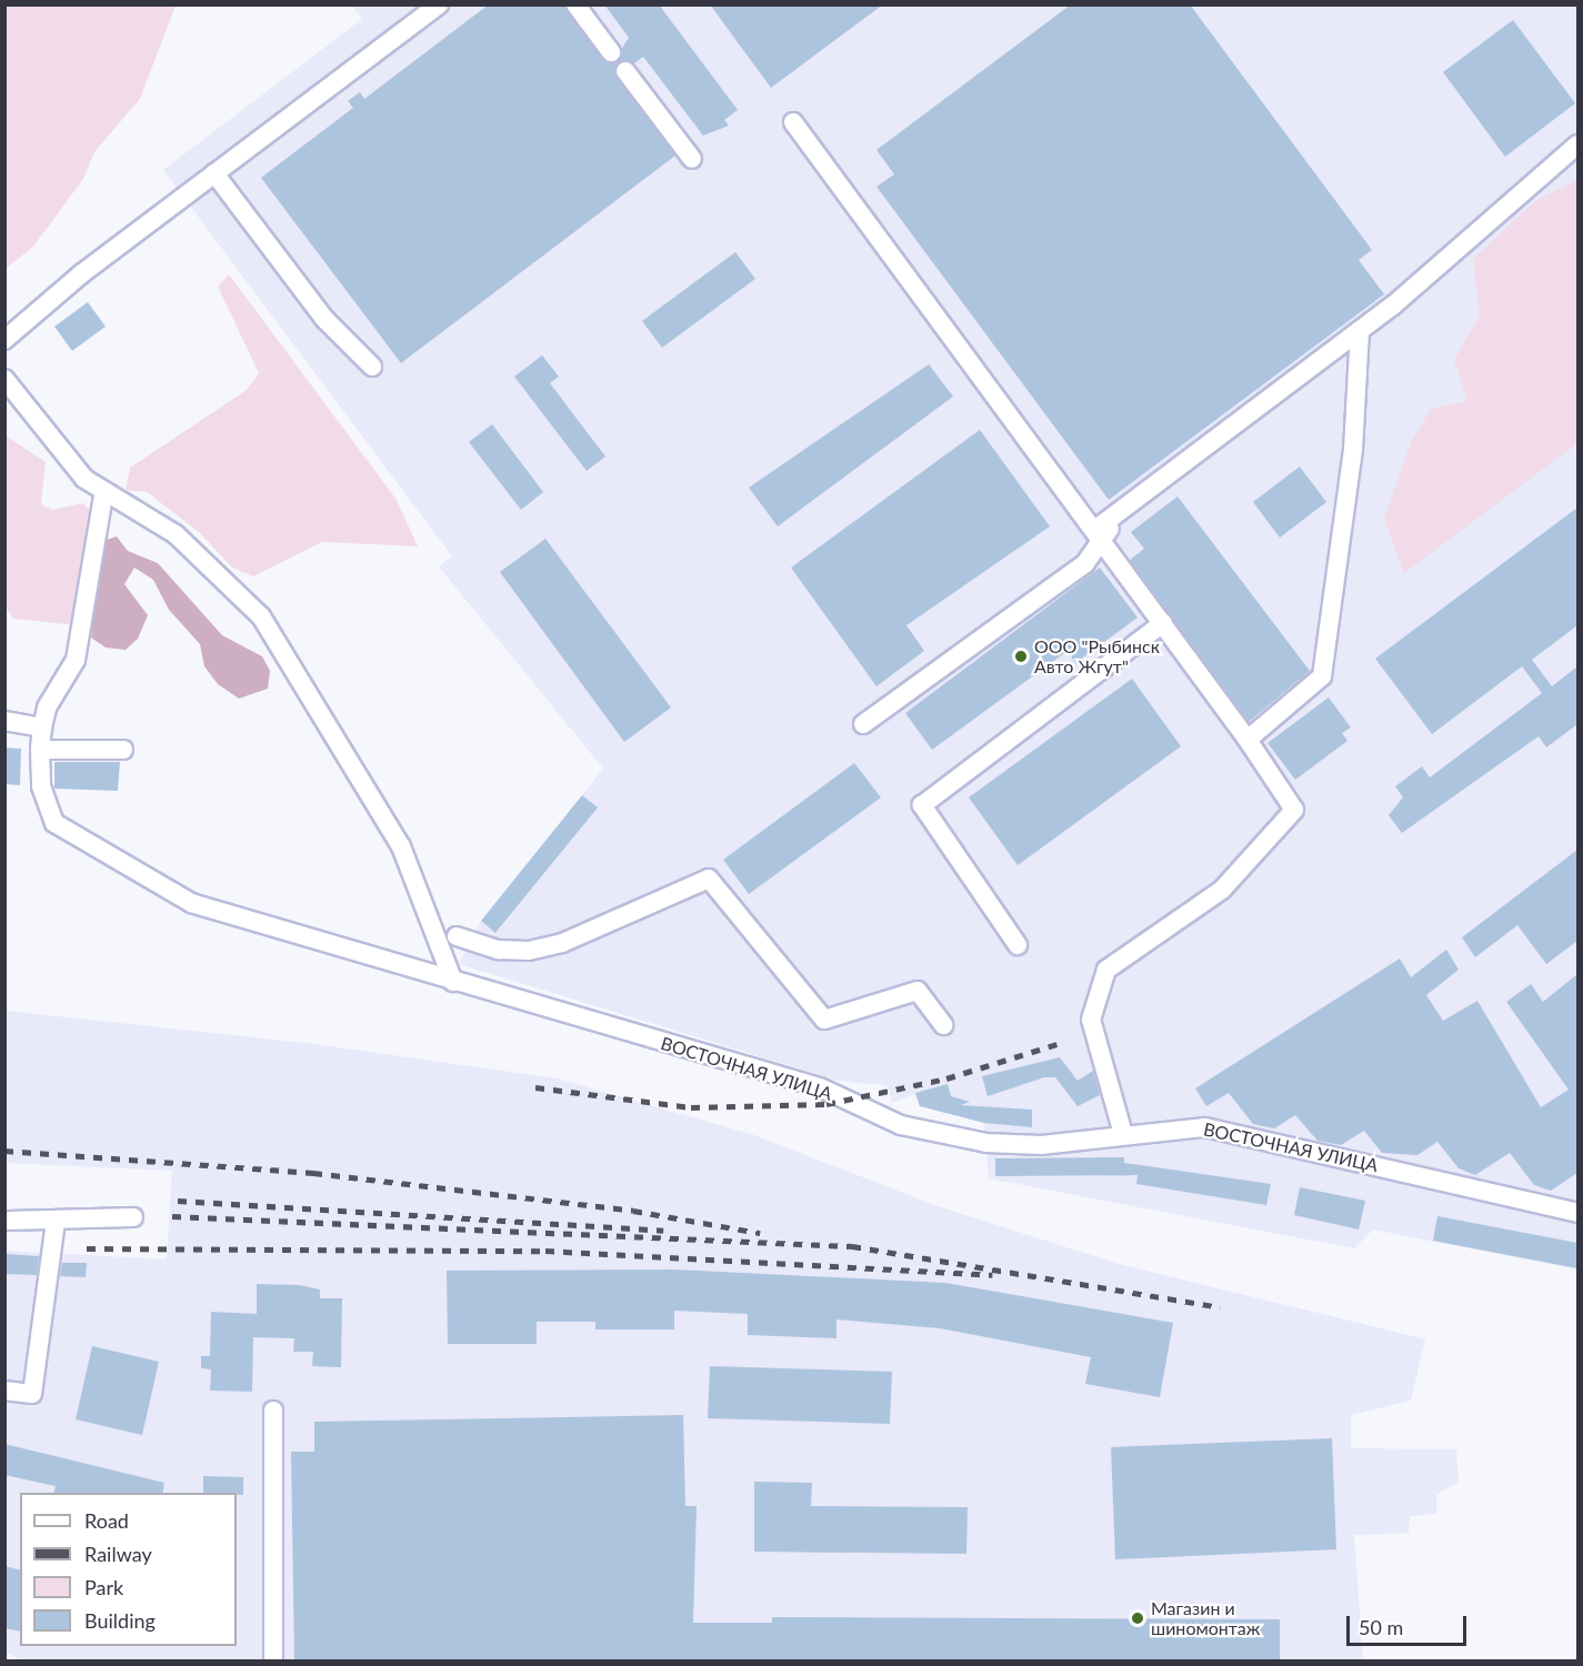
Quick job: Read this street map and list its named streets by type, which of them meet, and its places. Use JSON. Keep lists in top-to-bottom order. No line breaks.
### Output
{"streets":{"street":["ВОСТОЧНАЯ УЛИЦА"]},"places":["ООО \"Рыбинск Авто Жгут\"","Магазин и шиномонтаж"],"legend":["Road","Railway","Park","Building"],"scale_bar":"50 m"}
